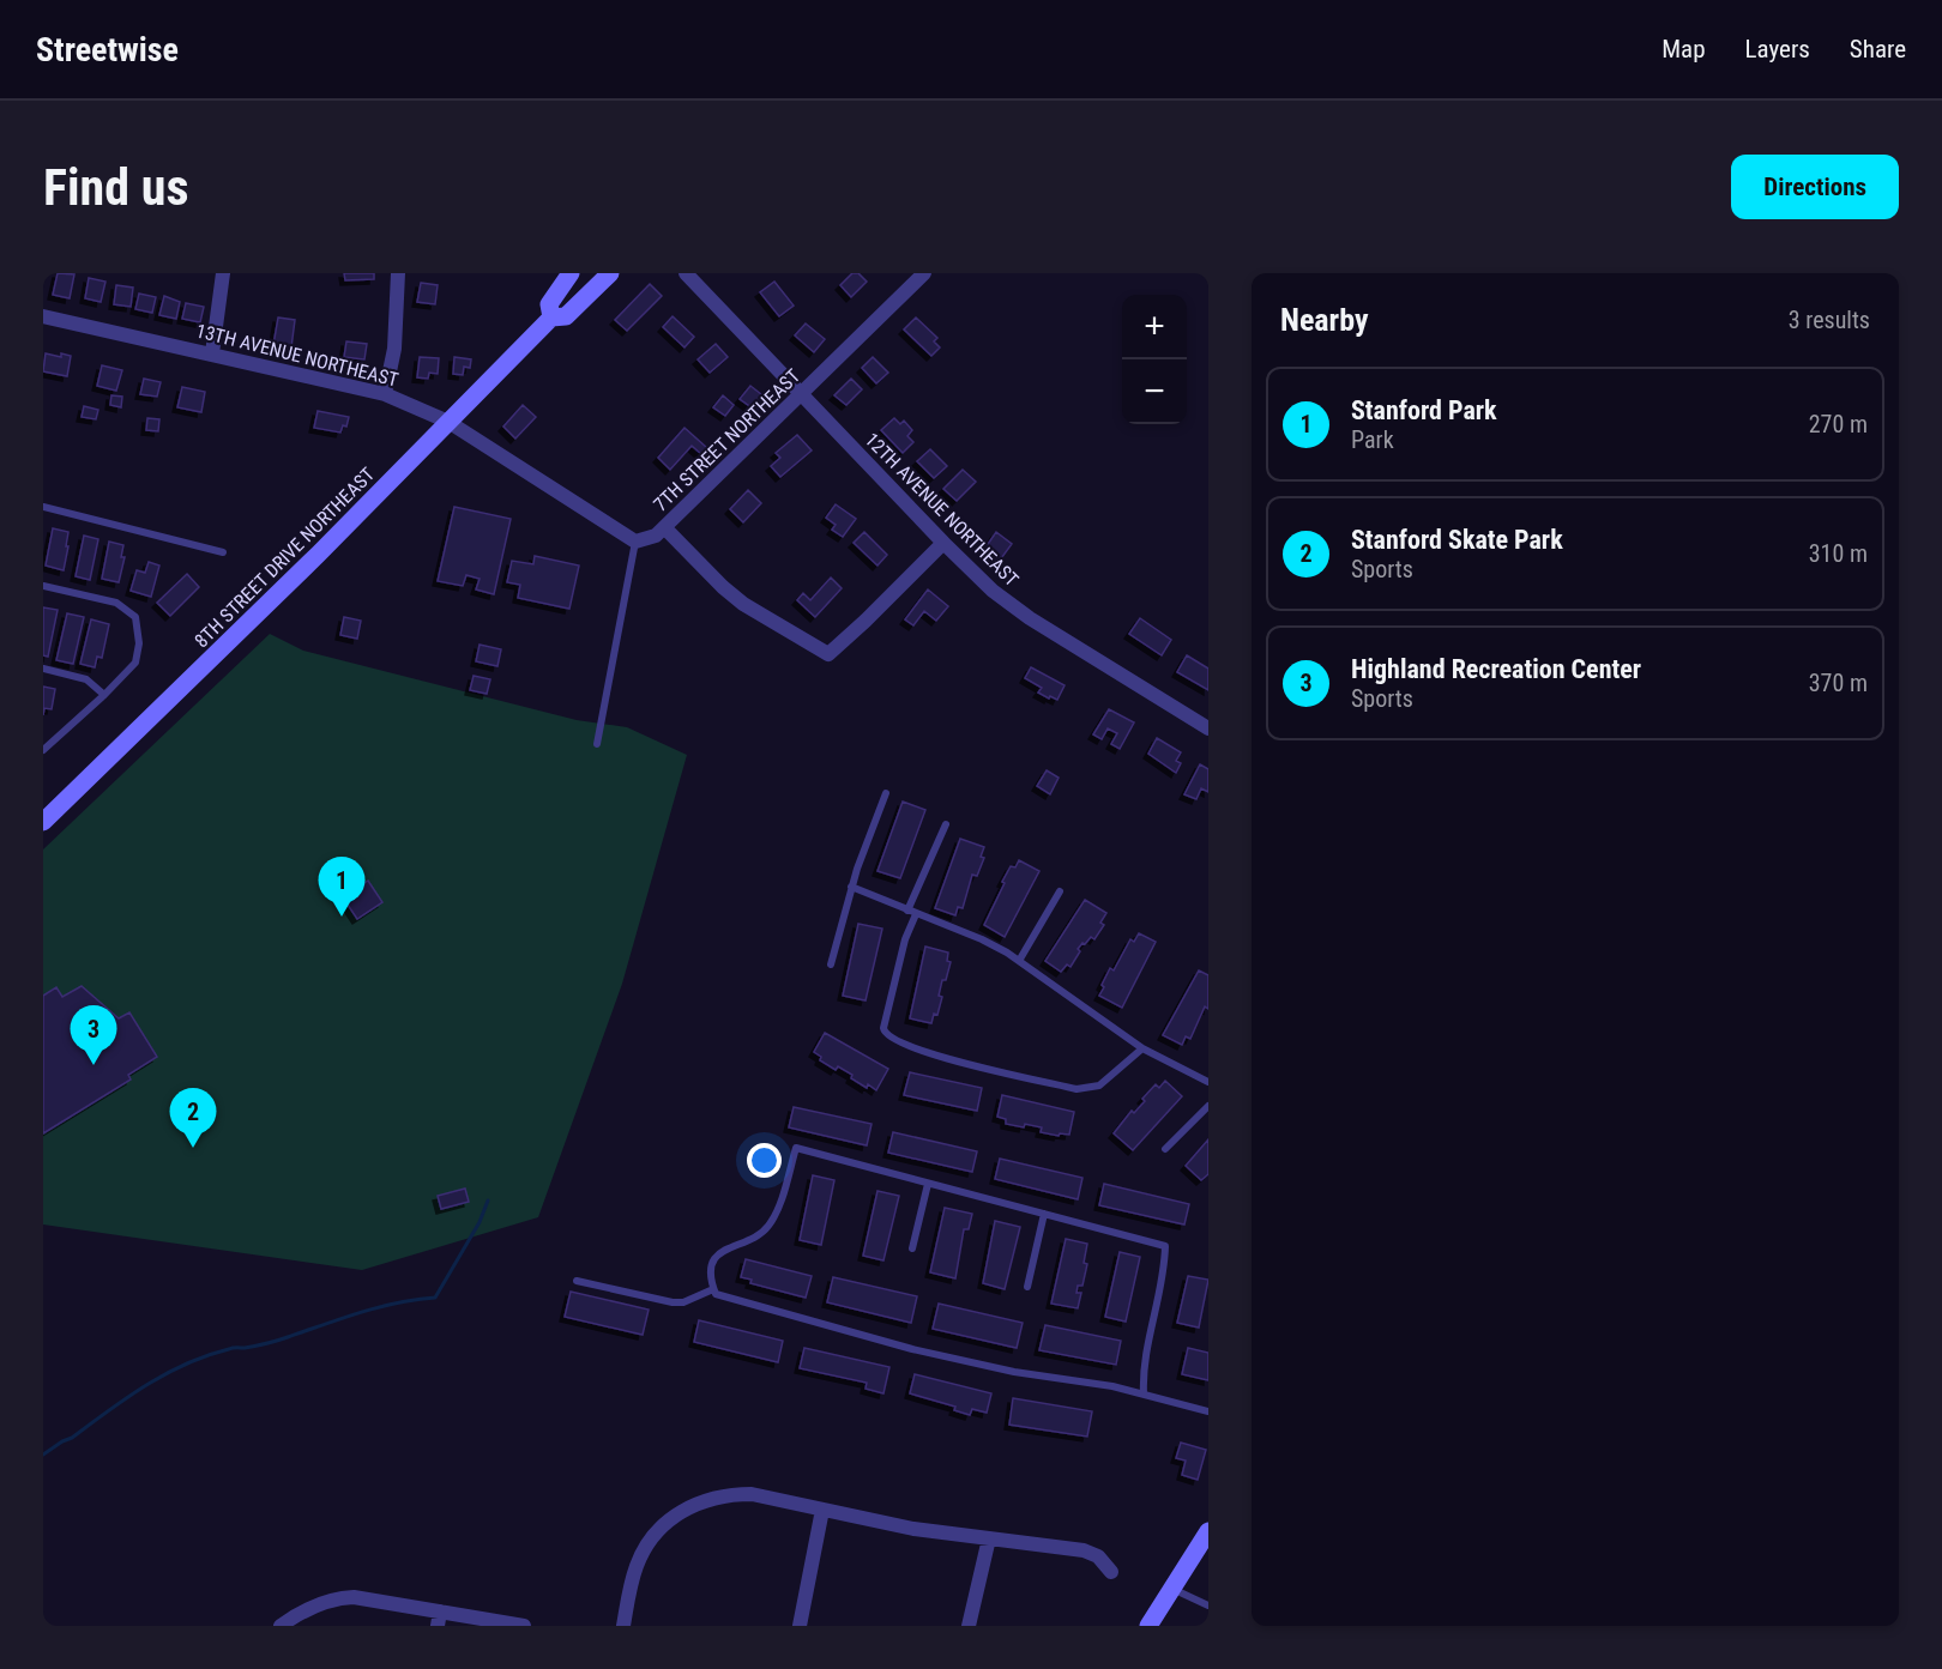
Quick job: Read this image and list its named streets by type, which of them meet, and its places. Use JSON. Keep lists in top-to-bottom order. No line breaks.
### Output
{"streets":{"main road":["8TH STREET DRIVE NORTHEAST"],"street":["13TH AVENUE NORTHEAST","7TH STREET NORTHEAST","12TH AVENUE NORTHEAST"]},"crossings":[["13TH AVENUE NORTHEAST","7TH STREET NORTHEAST"],["13TH AVENUE NORTHEAST","8TH STREET DRIVE NORTHEAST"],["7TH STREET NORTHEAST","12TH AVENUE NORTHEAST"]],"page":{"header":"Streetwise","nav":["Map","Layers","Share"],"buttons":"Directions","title":"Find us","heading":["Nearby","3 results"],"map_buttons":["+","−"],"list":[{"mark":"1","name":"Stanford Park","note":"Park","value":"270 m"},{"mark":"2","name":"Stanford Skate Park","note":"Sports","value":"310 m"},{"mark":"3","name":"Highland Recreation Center","note":"Sports","value":"370 m"}],"pins":["1","3","2"]}}
